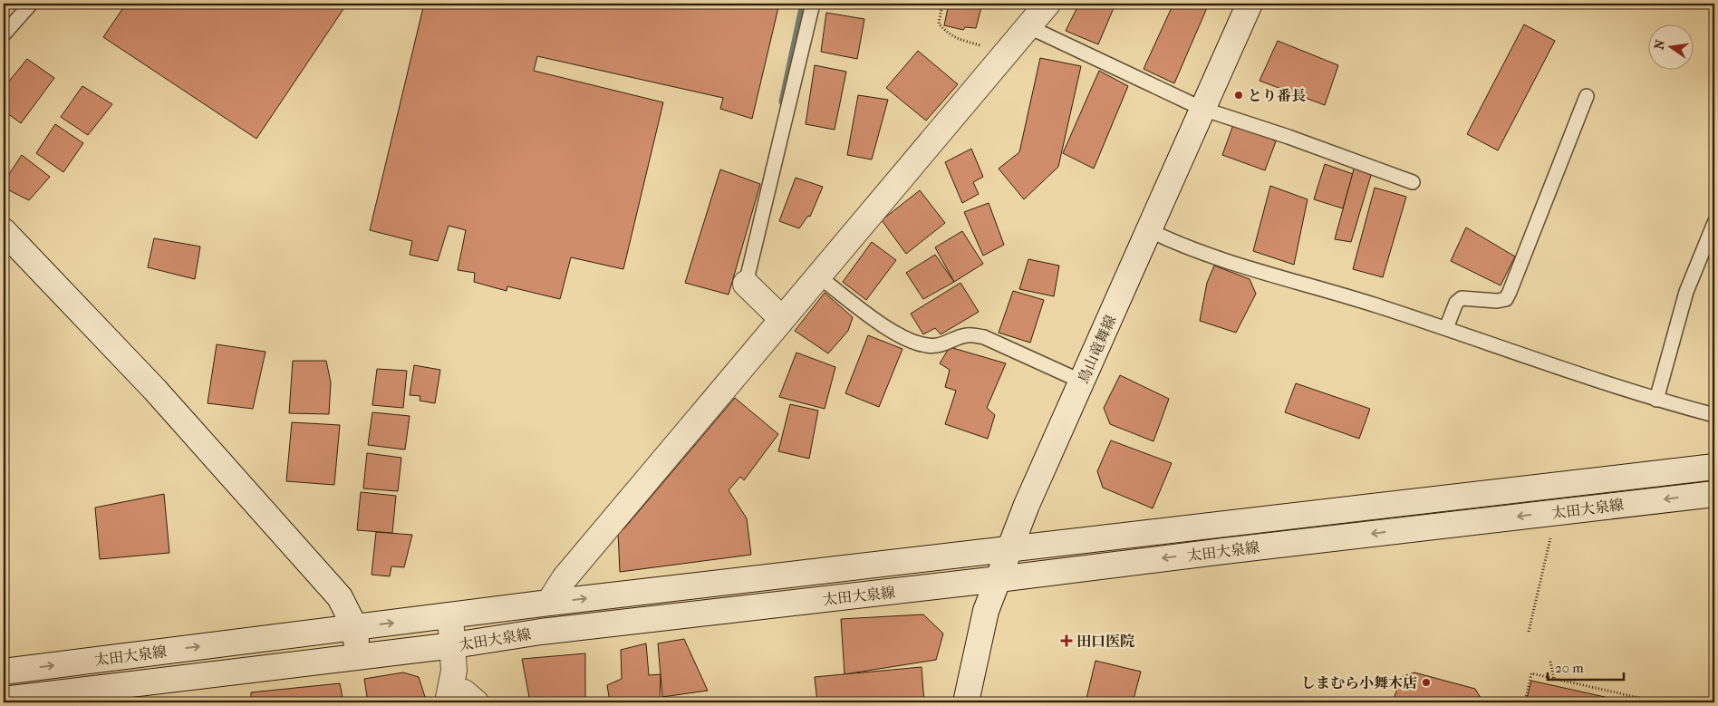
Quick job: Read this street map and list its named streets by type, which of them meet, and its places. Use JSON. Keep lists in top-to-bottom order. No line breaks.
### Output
{"streets":{"main road":["鳥山竜舞線","太田大泉線"]},"crossings":[["鳥山竜舞線","太田大泉線"]],"places":{"other":["とり番長","しまむら小舞木店"],"health":["田口医院"]},"scale_bar":"20 m","north":"left"}
